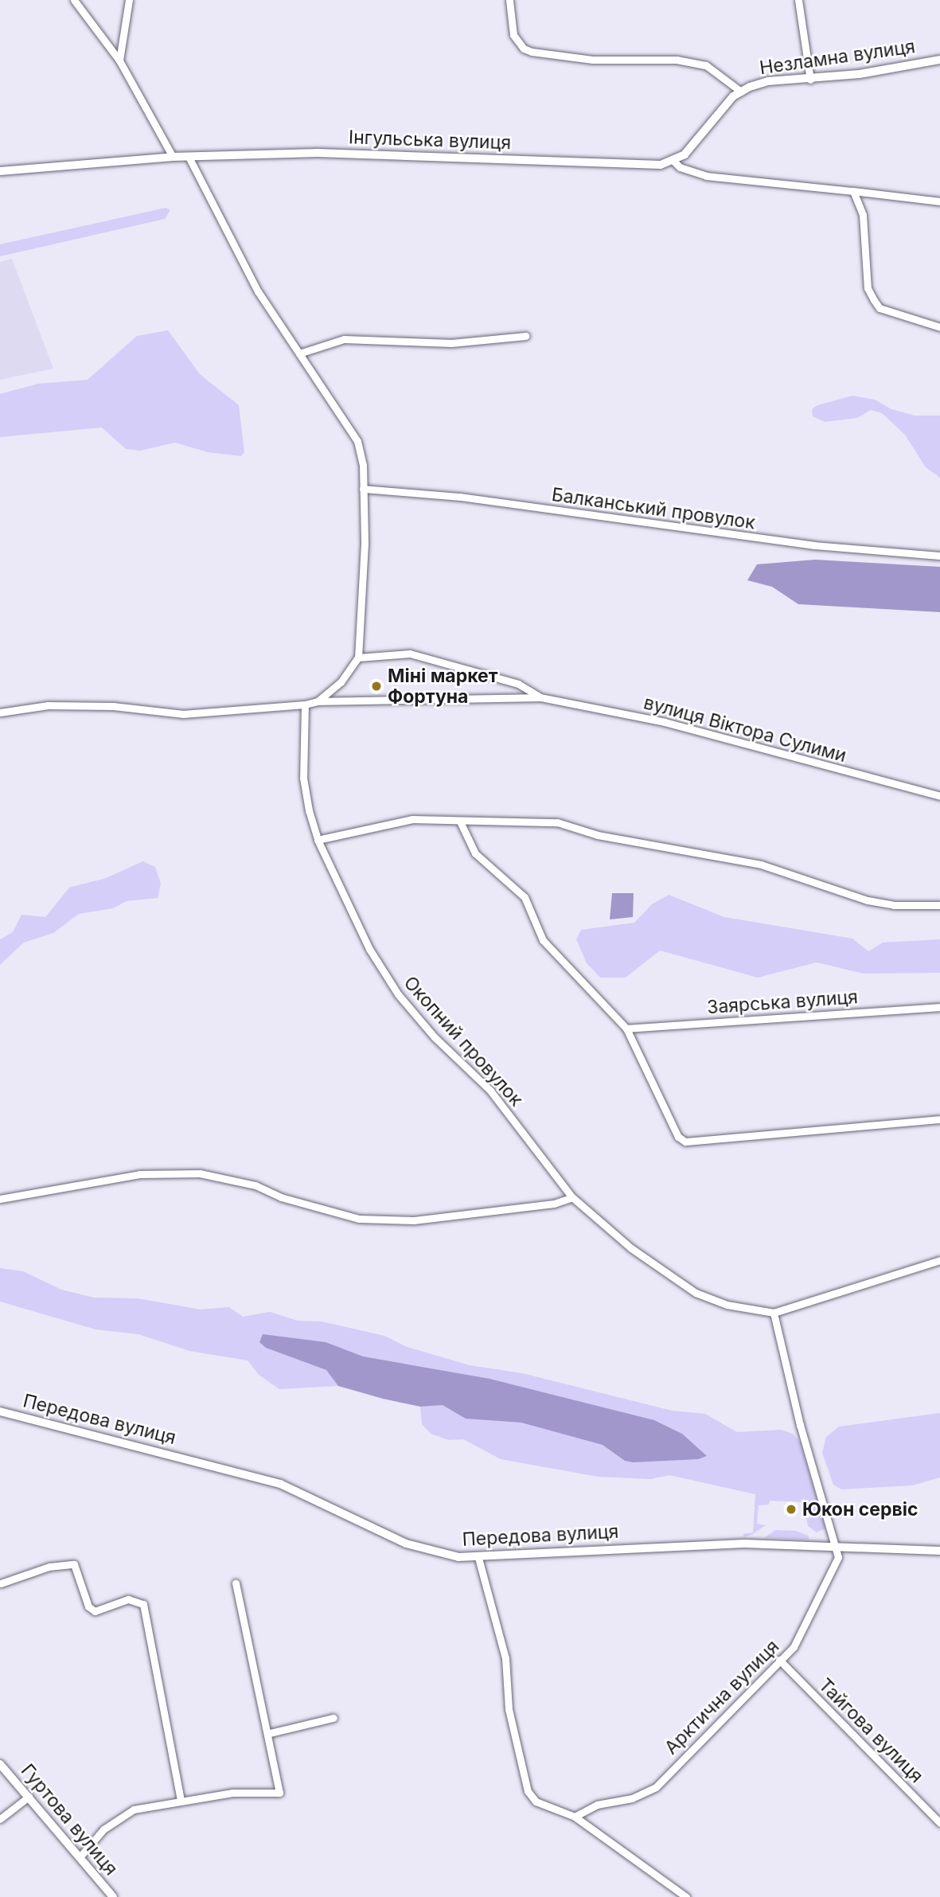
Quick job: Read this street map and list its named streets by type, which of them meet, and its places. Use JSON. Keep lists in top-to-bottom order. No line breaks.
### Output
{"streets":{"street":["Незламна вулиця","Інгульська вулиця","Балканський провулок","вулиця Віктора Сулими","Заярська вулиця","Окопний провулок","Передова вулиця","Арктична вулиця","Тайгова вулиця","Гуртова вулиця"]},"crossings":[["Незламна вулиця","Інгульська вулиця"],["вулиця Віктора Сулими","Окопний провулок"],["Передова вулиця","Арктична вулиця"],["Арктична вулиця","Тайгова вулиця"]],"places":["Міні маркет Фортуна","Юкон сервіс"]}
